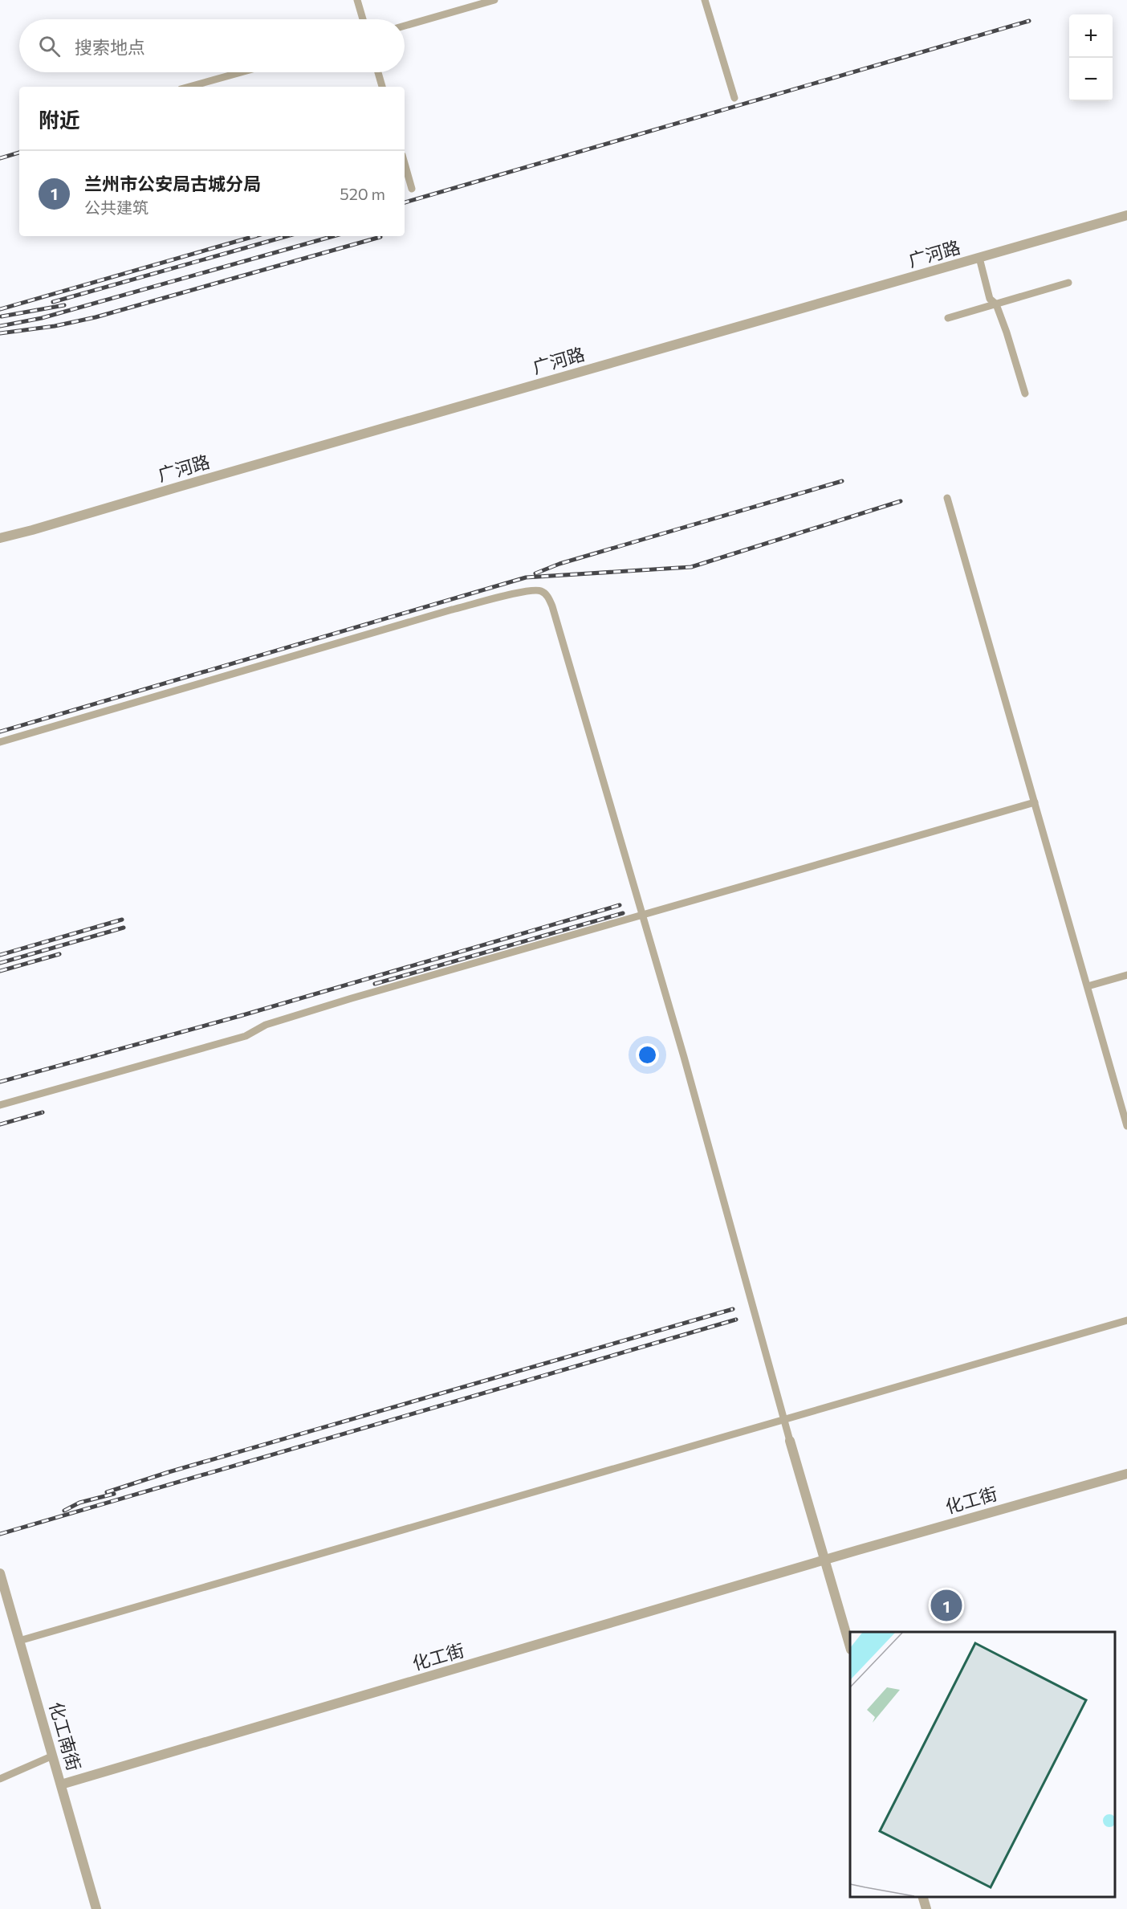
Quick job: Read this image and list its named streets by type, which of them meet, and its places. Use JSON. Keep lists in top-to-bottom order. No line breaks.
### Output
{"streets":{"street":["广河路","化工街","化工南街"]},"crossings":[["化工街","化工南街"]],"page":{"map_buttons":["+","−"],"search":"搜索地点","heading":"附近","list":[{"mark":"1","name":"兰州市公安局古城分局","note":"公共建筑","value":"520 m"}],"pins":"1"}}
